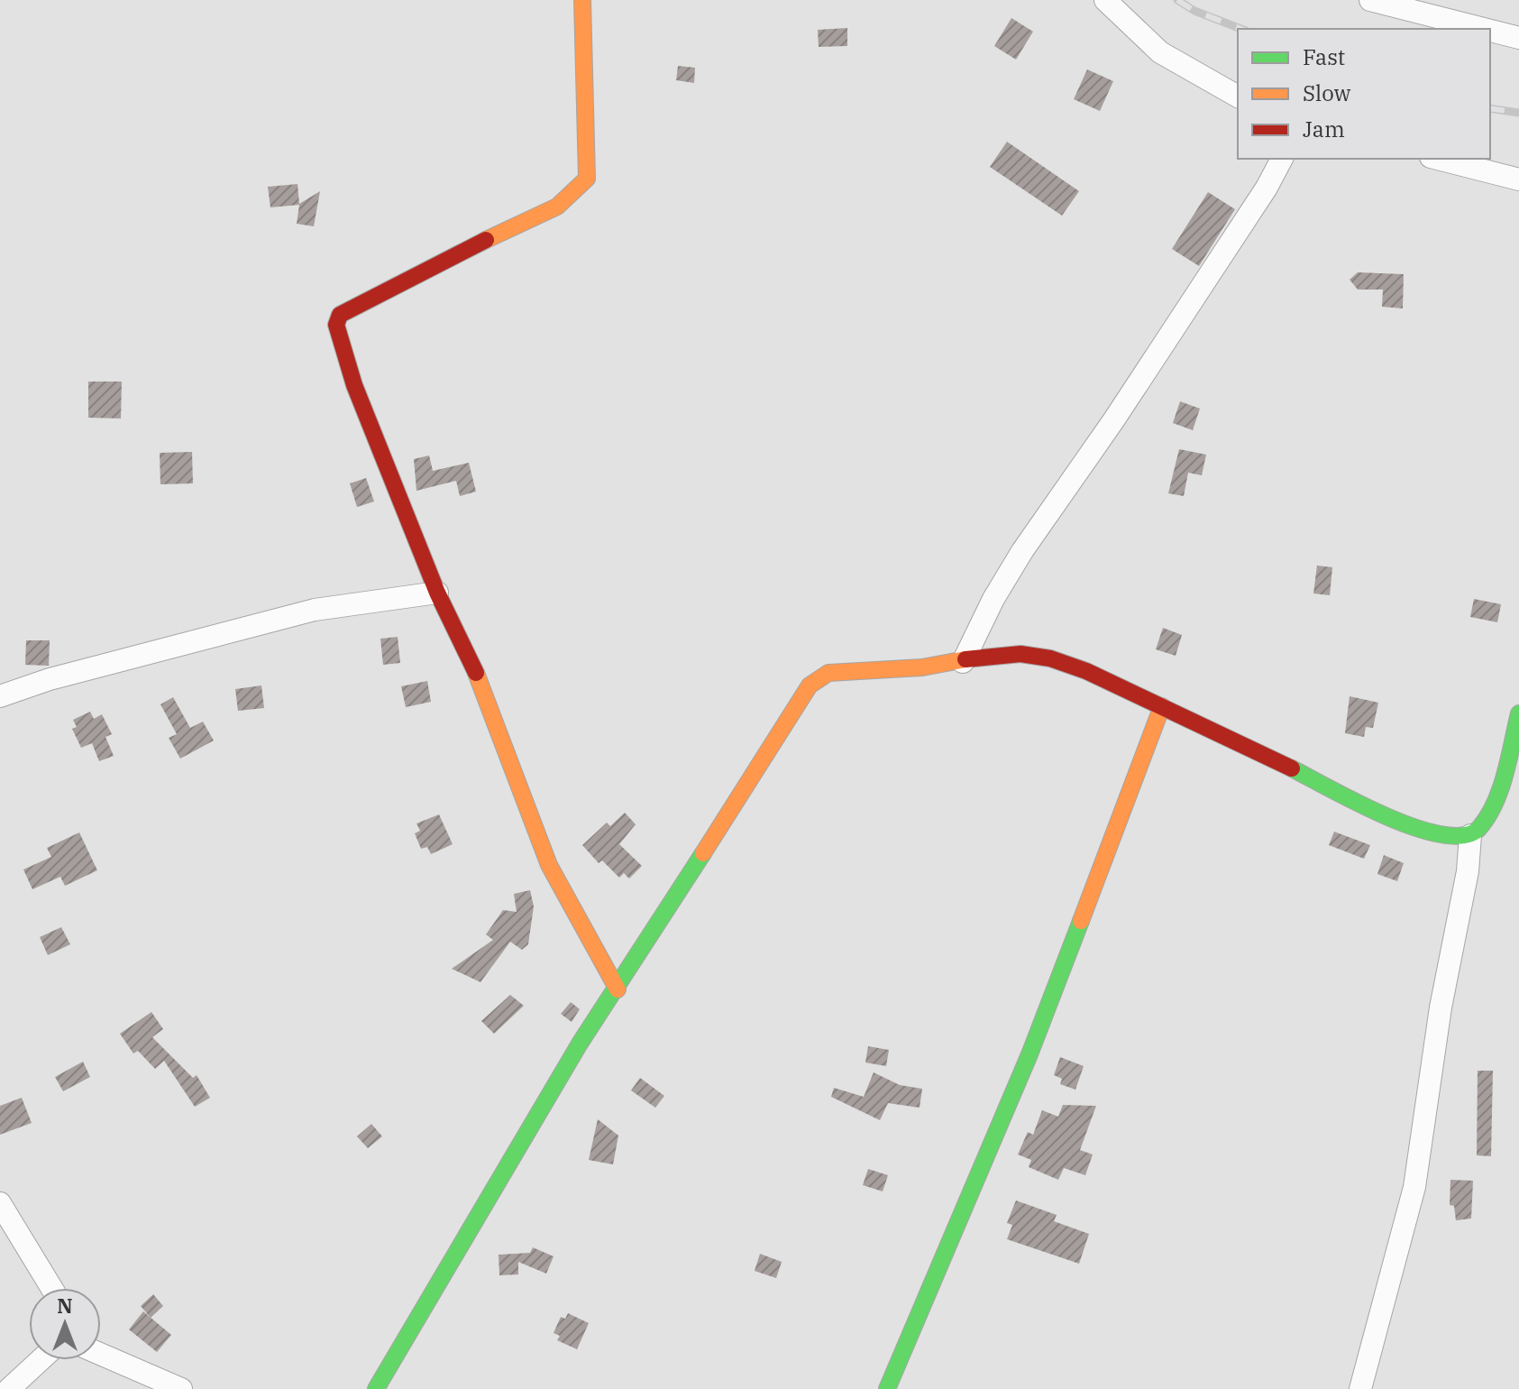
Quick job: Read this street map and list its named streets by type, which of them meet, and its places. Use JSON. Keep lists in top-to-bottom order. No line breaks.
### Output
{"legend":["Fast","Slow","Jam"],"north":"top"}
